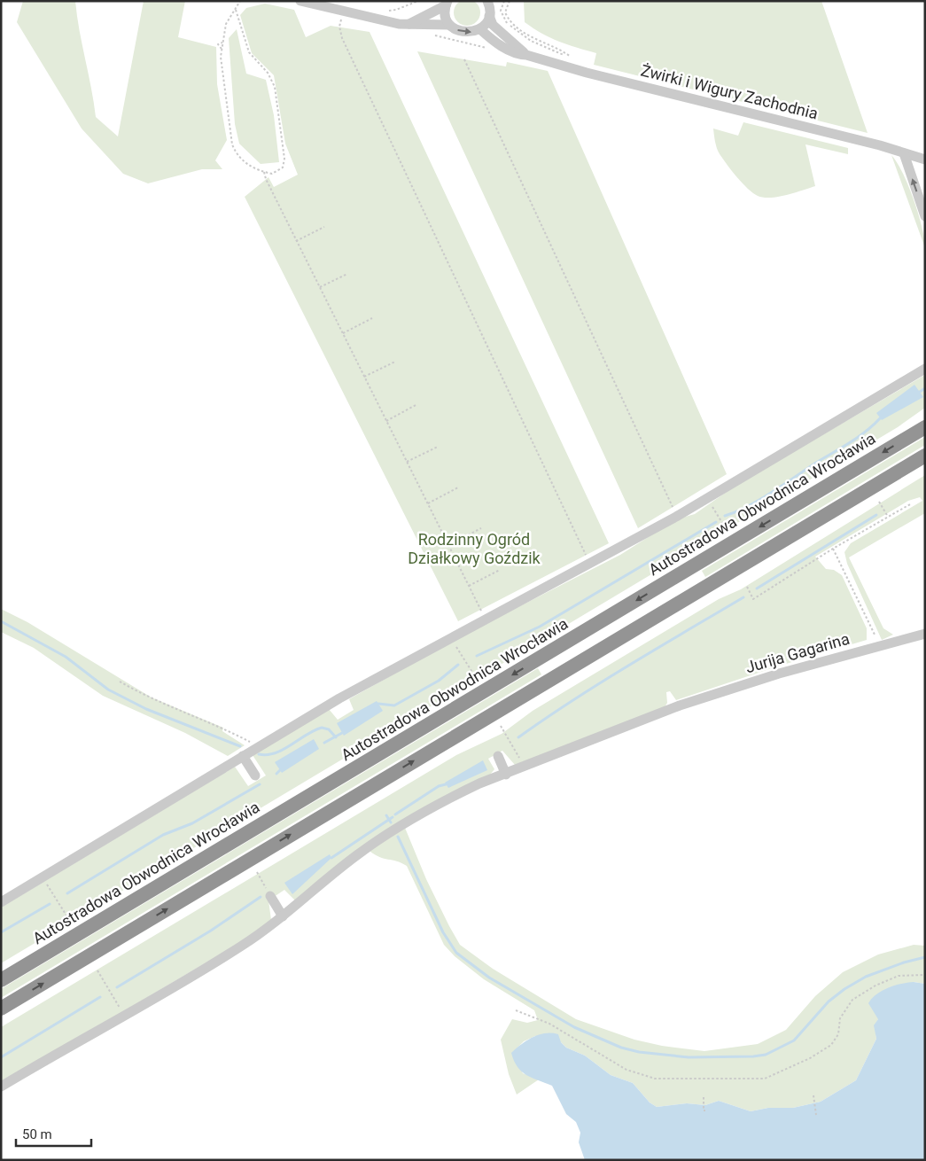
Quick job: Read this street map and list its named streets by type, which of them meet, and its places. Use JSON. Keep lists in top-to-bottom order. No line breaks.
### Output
{"streets":{"highway":["Autostradowa Obwodnica Wrocławia"],"street":["Żwirki i Wigury Zachodnia","Jurija Gagarina"]},"parks":["Rodzinny Ogród Działkowy Goździk"],"scale_bar":"50 m"}
